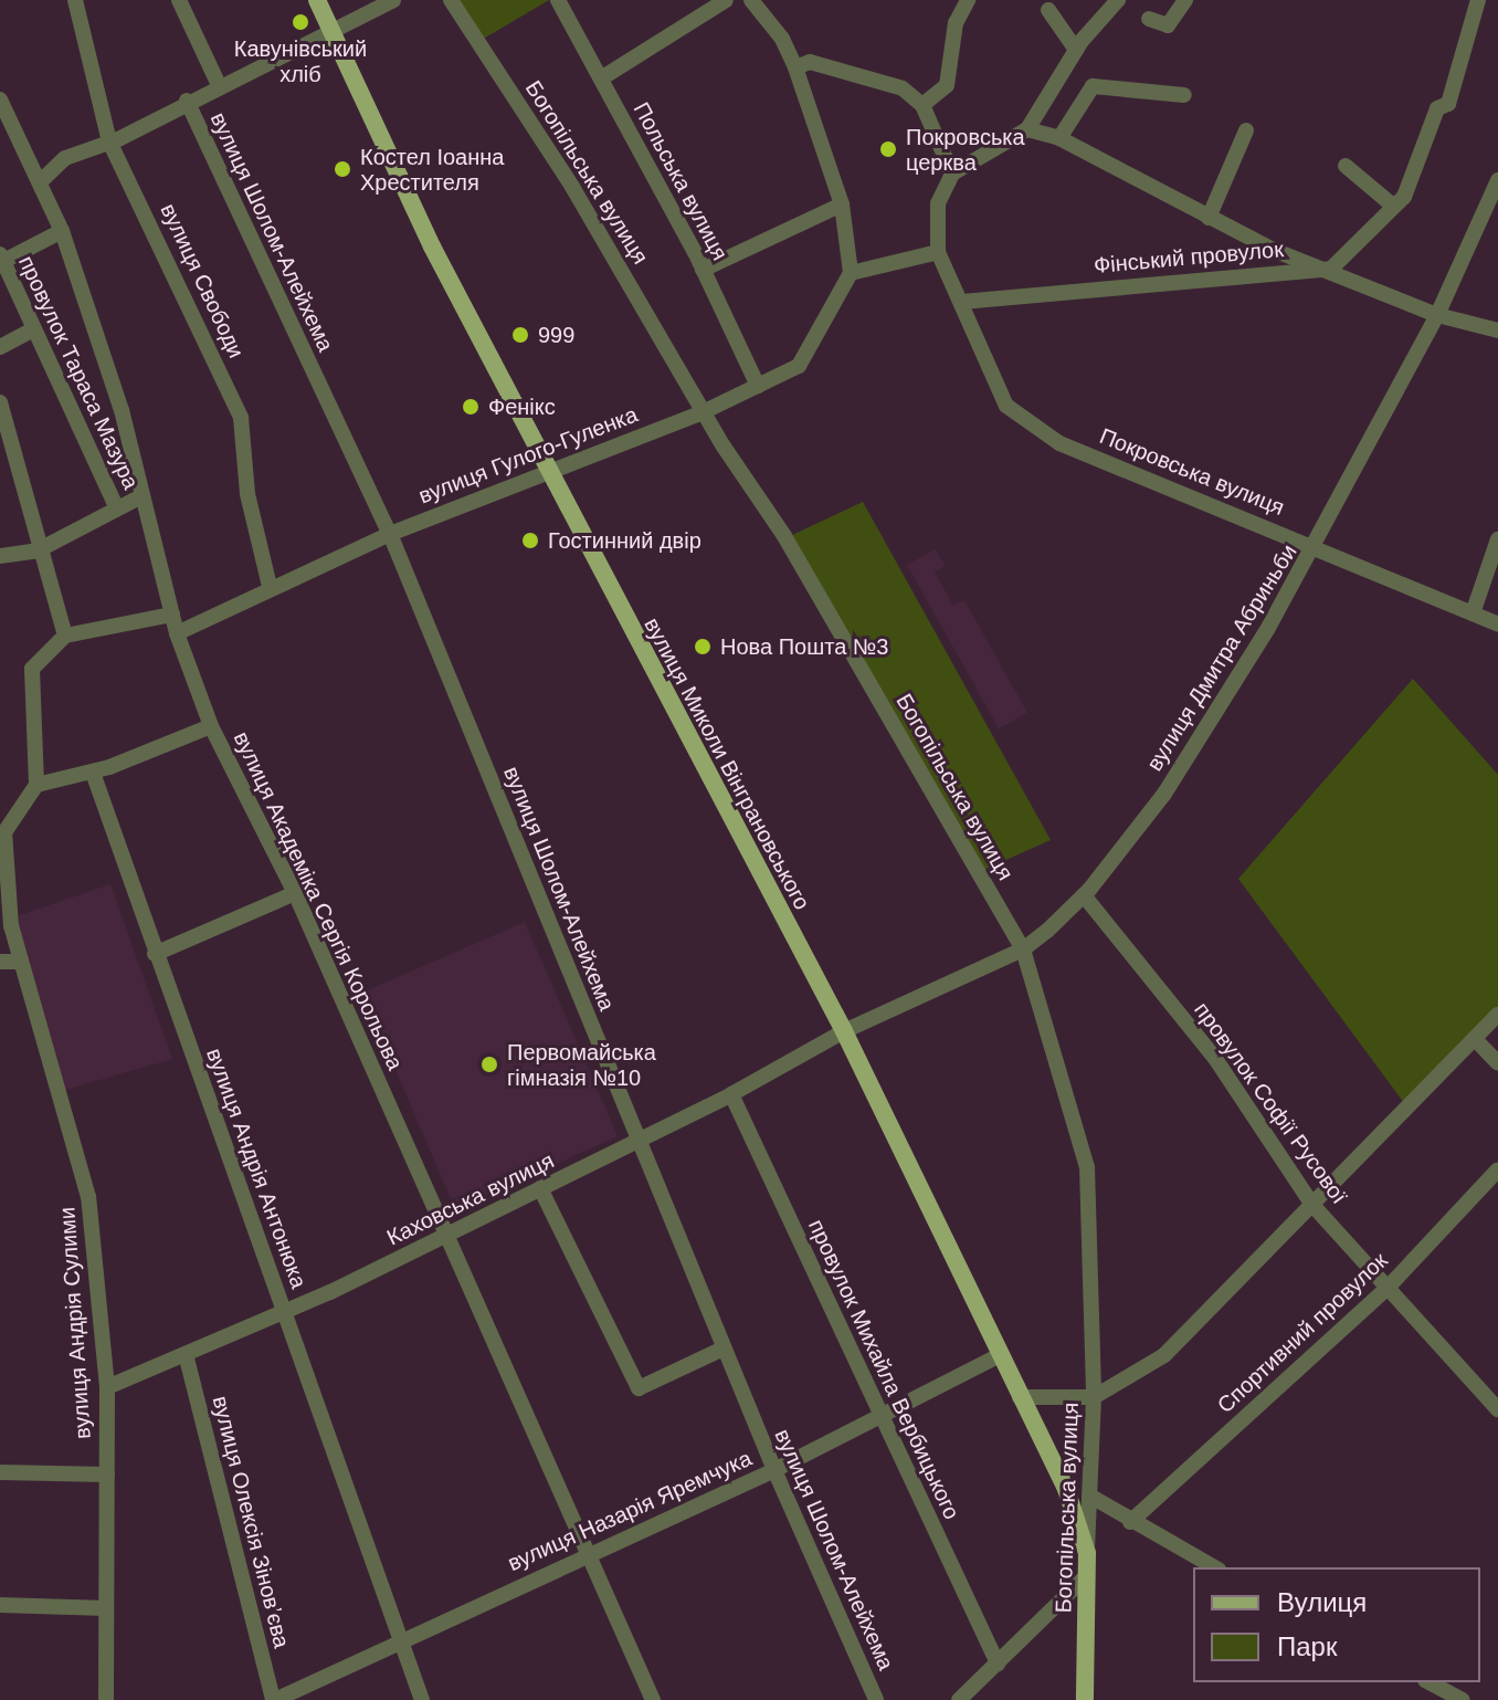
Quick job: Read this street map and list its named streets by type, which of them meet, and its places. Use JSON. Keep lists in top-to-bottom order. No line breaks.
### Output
{"streets":{"main road":["Богопільська вулиця","вулиця Миколи Вінграновського"],"street":["Польська вулиця","вулиця Шолом-Алейхема","Фінський провулок","вулиця Свободи","провулок Тараса Мазура","вулиця Гулого-Гуленка","Покровська вулиця","вулиця Дмитра Абриньби","вулиця Академіка Сергія Корольова","провулок Софії Русової","вулиця Андрія Антонюка","Каховська вулиця","вулиця Андрія Сулими","Спортивний провулок","провулок Михайла Вербицького","вулиця Назарія Яремчука","вулиця Олексія Зіновʼєва"]},"crossings":[["Богопільська вулиця","вулиця Гулого-Гуленка"],["Богопільська вулиця","вулиця Дмитра Абриньби"],["Богопільська вулиця","вулиця Миколи Вінграновського"],["Польська вулиця","вулиця Гулого-Гуленка"],["вулиця Шолом-Алейхема","вулиця Гулого-Гуленка"],["вулиця Шолом-Алейхема","Каховська вулиця"],["вулиця Шолом-Алейхема","вулиця Назарія Яремчука"],["Фінський провулок","Покровська вулиця"],["вулиця Свободи","вулиця Гулого-Гуленка"],["вулиця Гулого-Гуленка","вулиця Миколи Вінграновського"],["вулиця Гулого-Гуленка","вулиця Академіка Сергія Корольова"],["Покровська вулиця","вулиця Дмитра Абриньби"],["вулиця Дмитра Абриньби","вулиця Миколи Вінграновського"],["вулиця Дмитра Абриньби","провулок Софії Русової"],["вулиця Дмитра Абриньби","Каховська вулиця"],["вулиця Миколи Вінграновського","Каховська вулиця"],["вулиця Миколи Вінграновського","вулиця Назарія Яремчука"],["вулиця Академіка Сергія Корольова","Каховська вулиця"],["вулиця Академіка Сергія Корольова","вулиця Назарія Яремчука"],["провулок Софії Русової","Спортивний провулок"],["вулиця Андрія Антонюка","Каховська вулиця"],["вулиця Андрія Антонюка","вулиця Назарія Яремчука"],["Каховська вулиця","вулиця Андрія Сулими"],["Каховська вулиця","провулок Михайла Вербицького"],["Каховська вулиця","вулиця Олексія Зіновʼєва"],["провулок Михайла Вербицького","вулиця Назарія Яремчука"],["вулиця Назарія Яремчука","вулиця Олексія Зіновʼєва"]],"places":["Кавунівський хліб","Покровська церква","Костел Іоанна Хрестителя","999","Фенікс","Гостинний двір","Нова Пошта №3","Первомайська гімназія №10"],"legend":["Вулиця","Парк"]}
